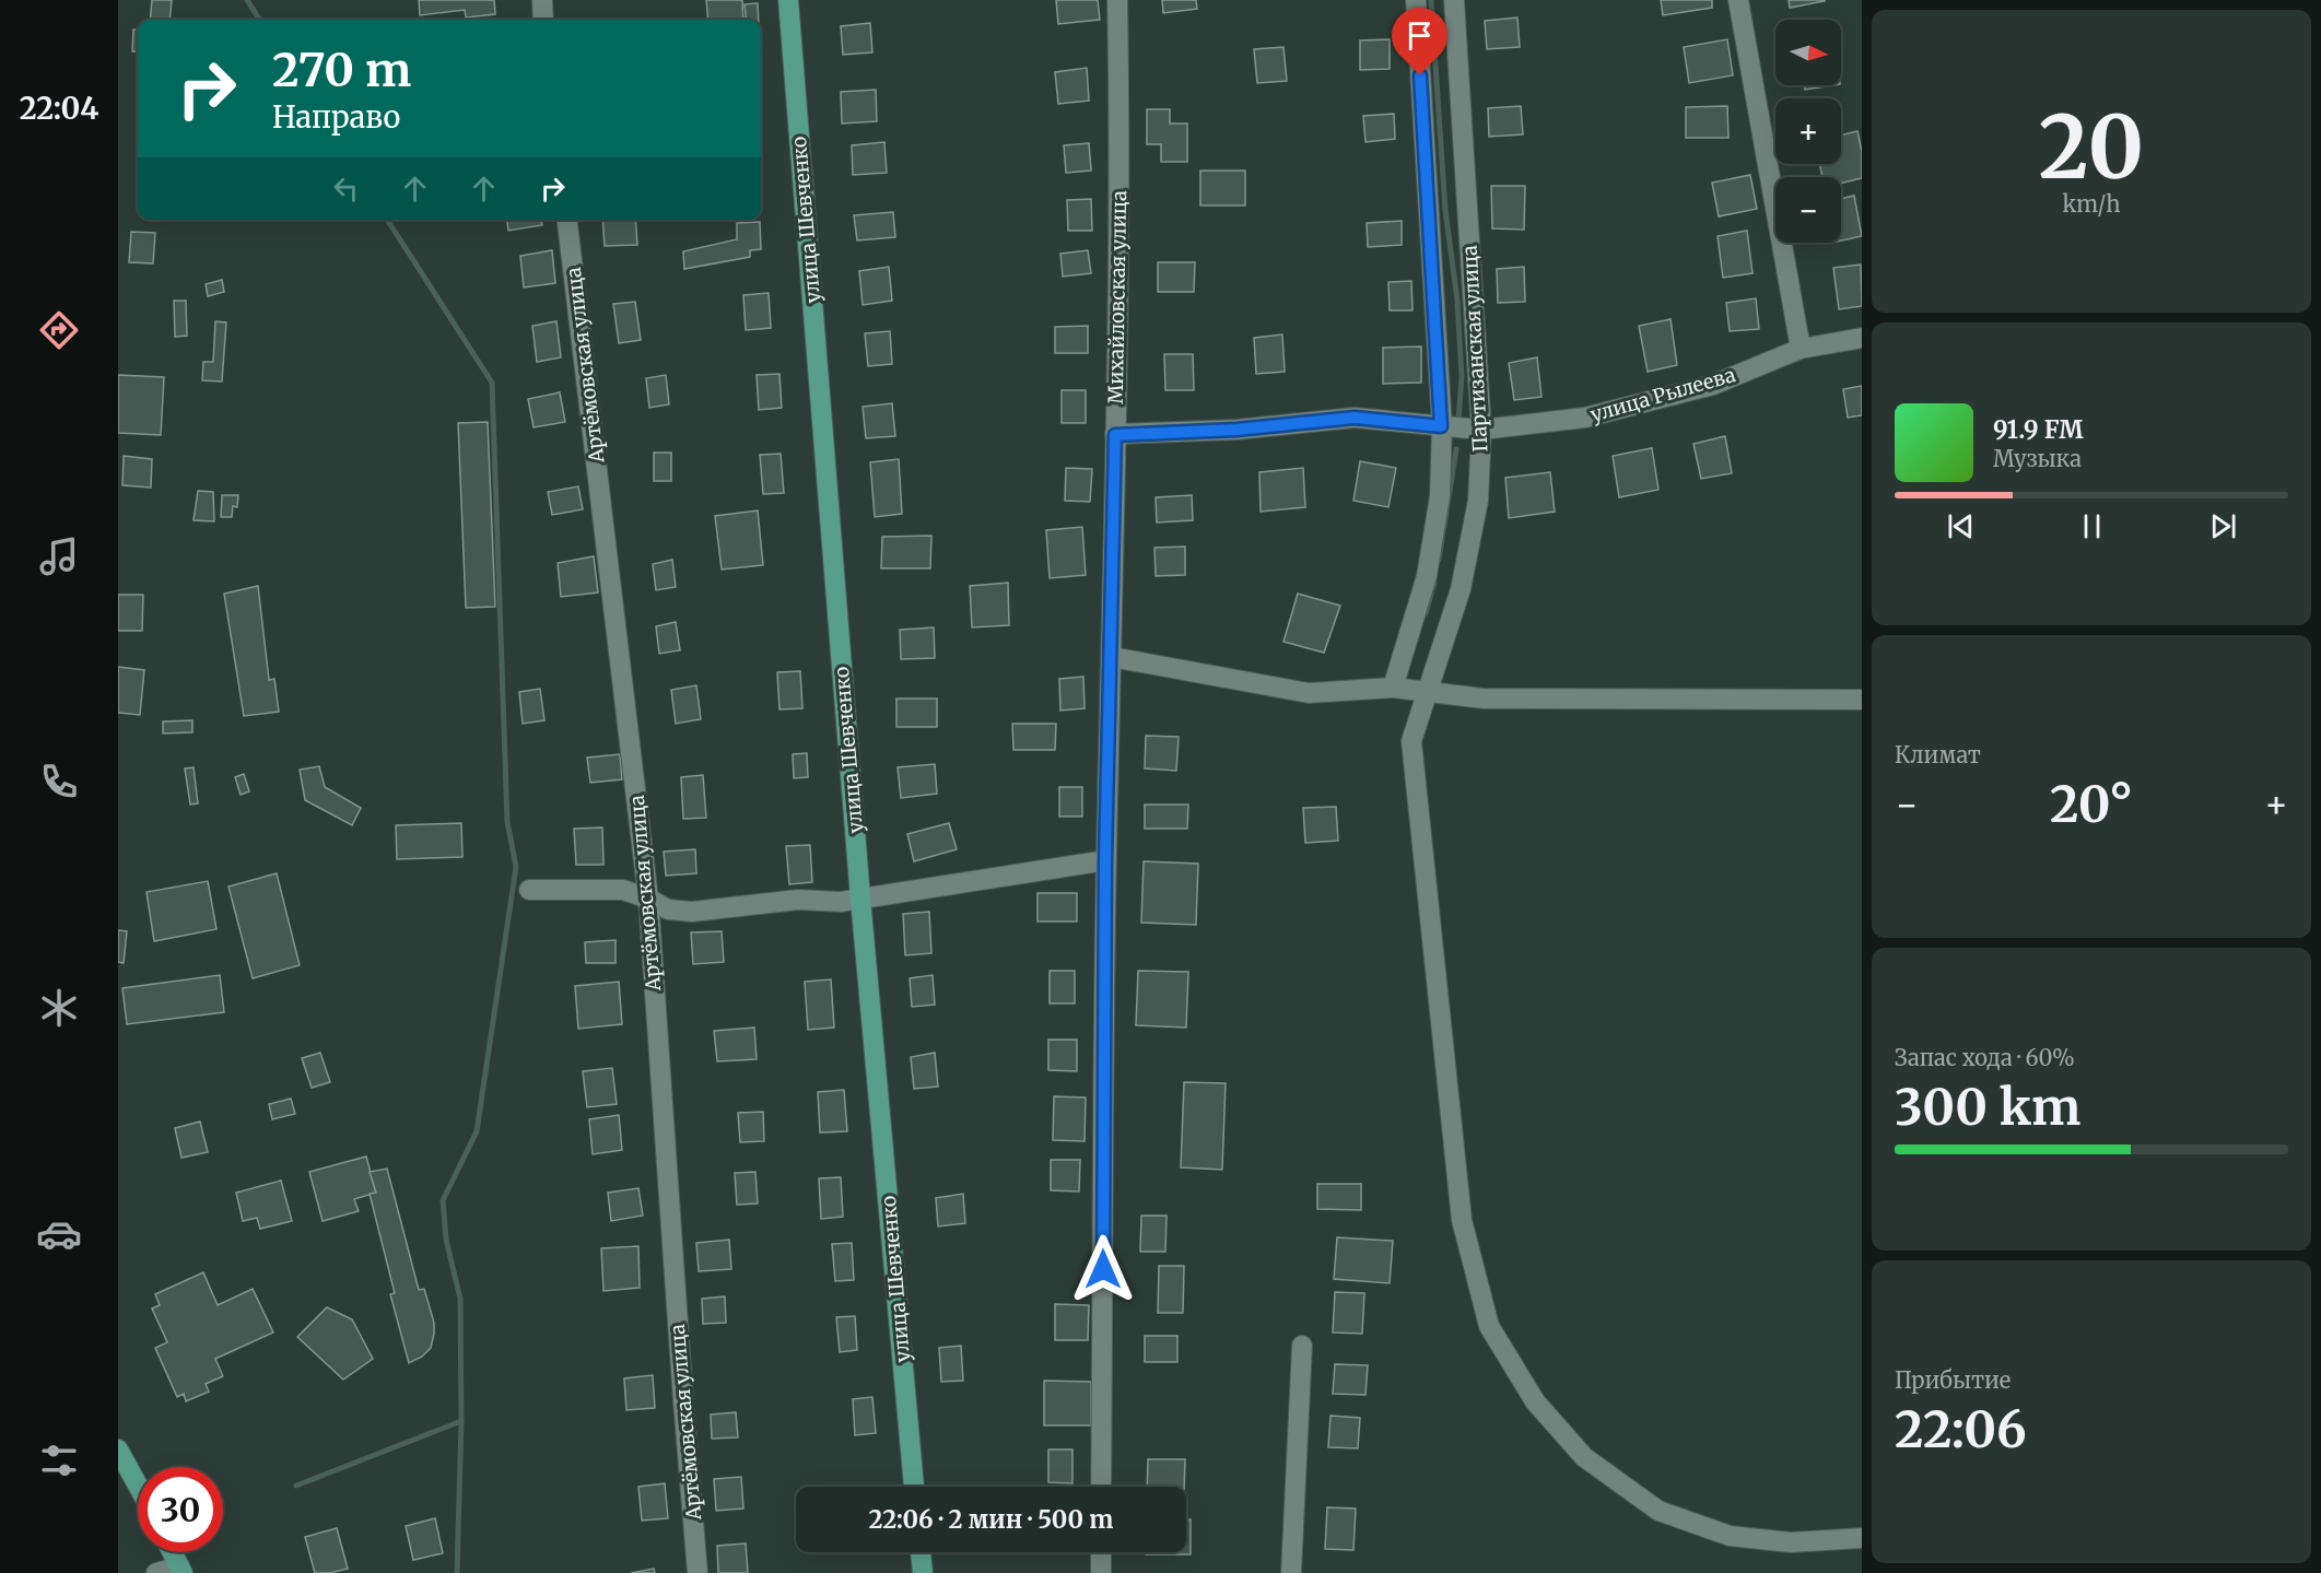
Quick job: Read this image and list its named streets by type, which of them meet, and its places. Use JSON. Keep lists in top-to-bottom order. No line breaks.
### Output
{"streets":{"main road":["улица Шевченко"],"street":["Михайловская улица","Партизанская улица","Артёмовская улица","улица Рылеева"]},"crossings":[["Михайловская улица","улица Рылеева"],["Партизанская улица","улица Рылеева"]],"north":"right","page":{"tabs":"22:04","tile":[["20","km/h"],"Климат",["Запас хода · 60%","300 km"],["Прибытие","22:06"]],"map_buttons":["+","−"],"turn":["270 m","Направо"],"song":["91.9 FM","Музыка"],"heat":["−","20°","+"],"limit":"30","trip":"22:06 · 2 мин · 500 m"}}
